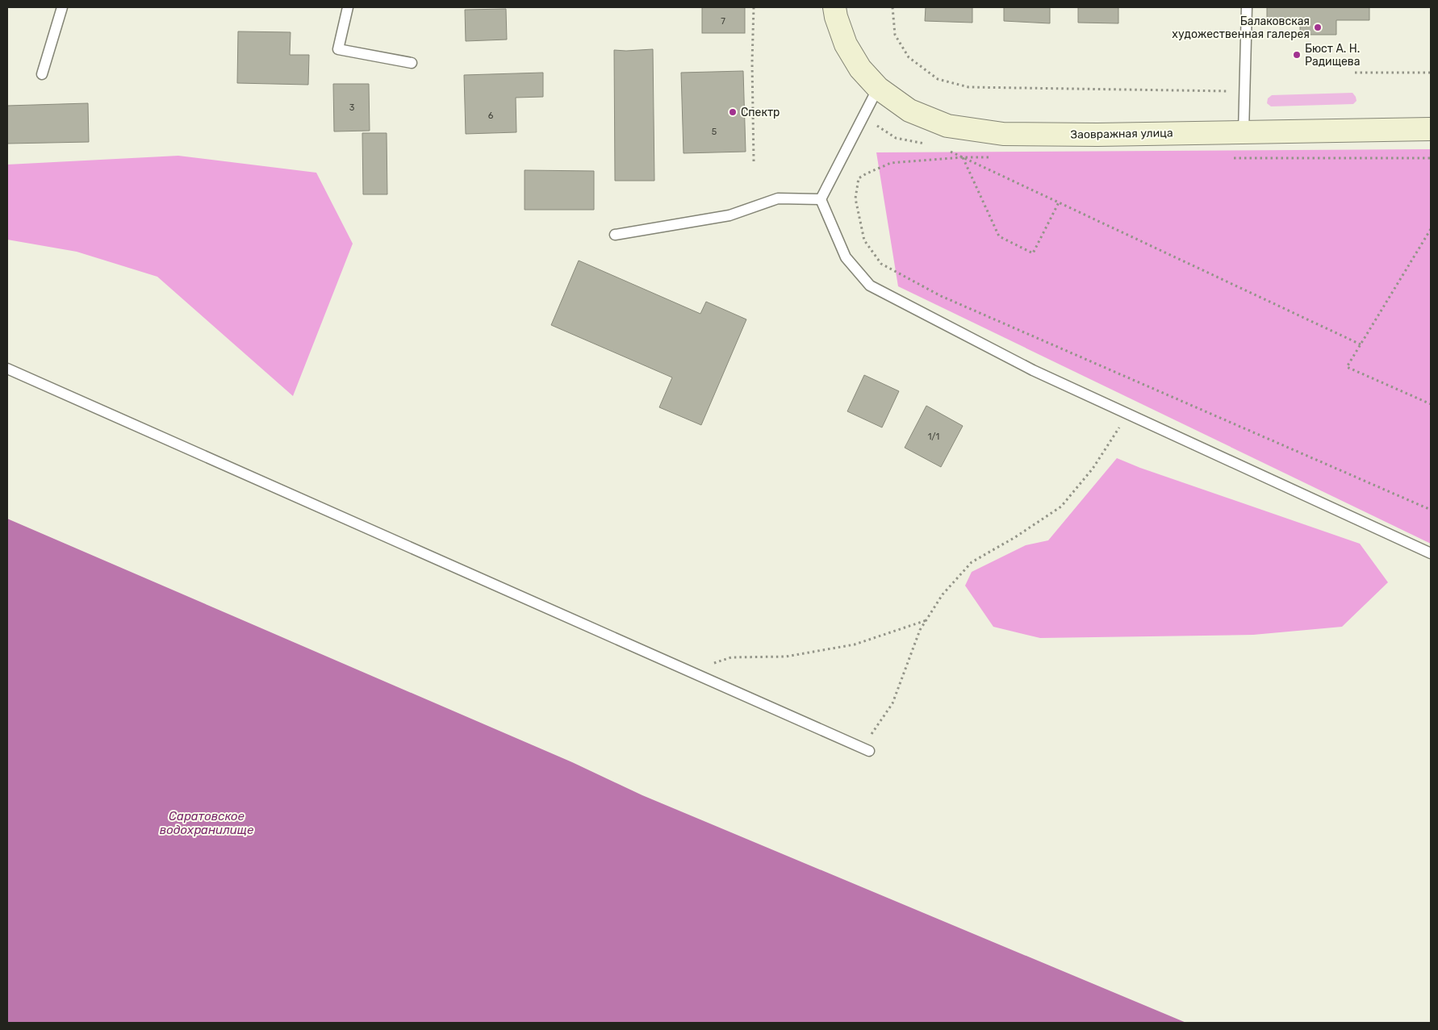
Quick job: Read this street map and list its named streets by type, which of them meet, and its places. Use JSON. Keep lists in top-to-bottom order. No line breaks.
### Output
{"streets":{"main road":["Заовражная улица"]},"water":["Саратовское водохранилище"],"places":["Балаковская художественная галерея","Бюст А. Н. Радищева","Спектр"],"house_numbers":["7","3","6","5","1/1"]}
